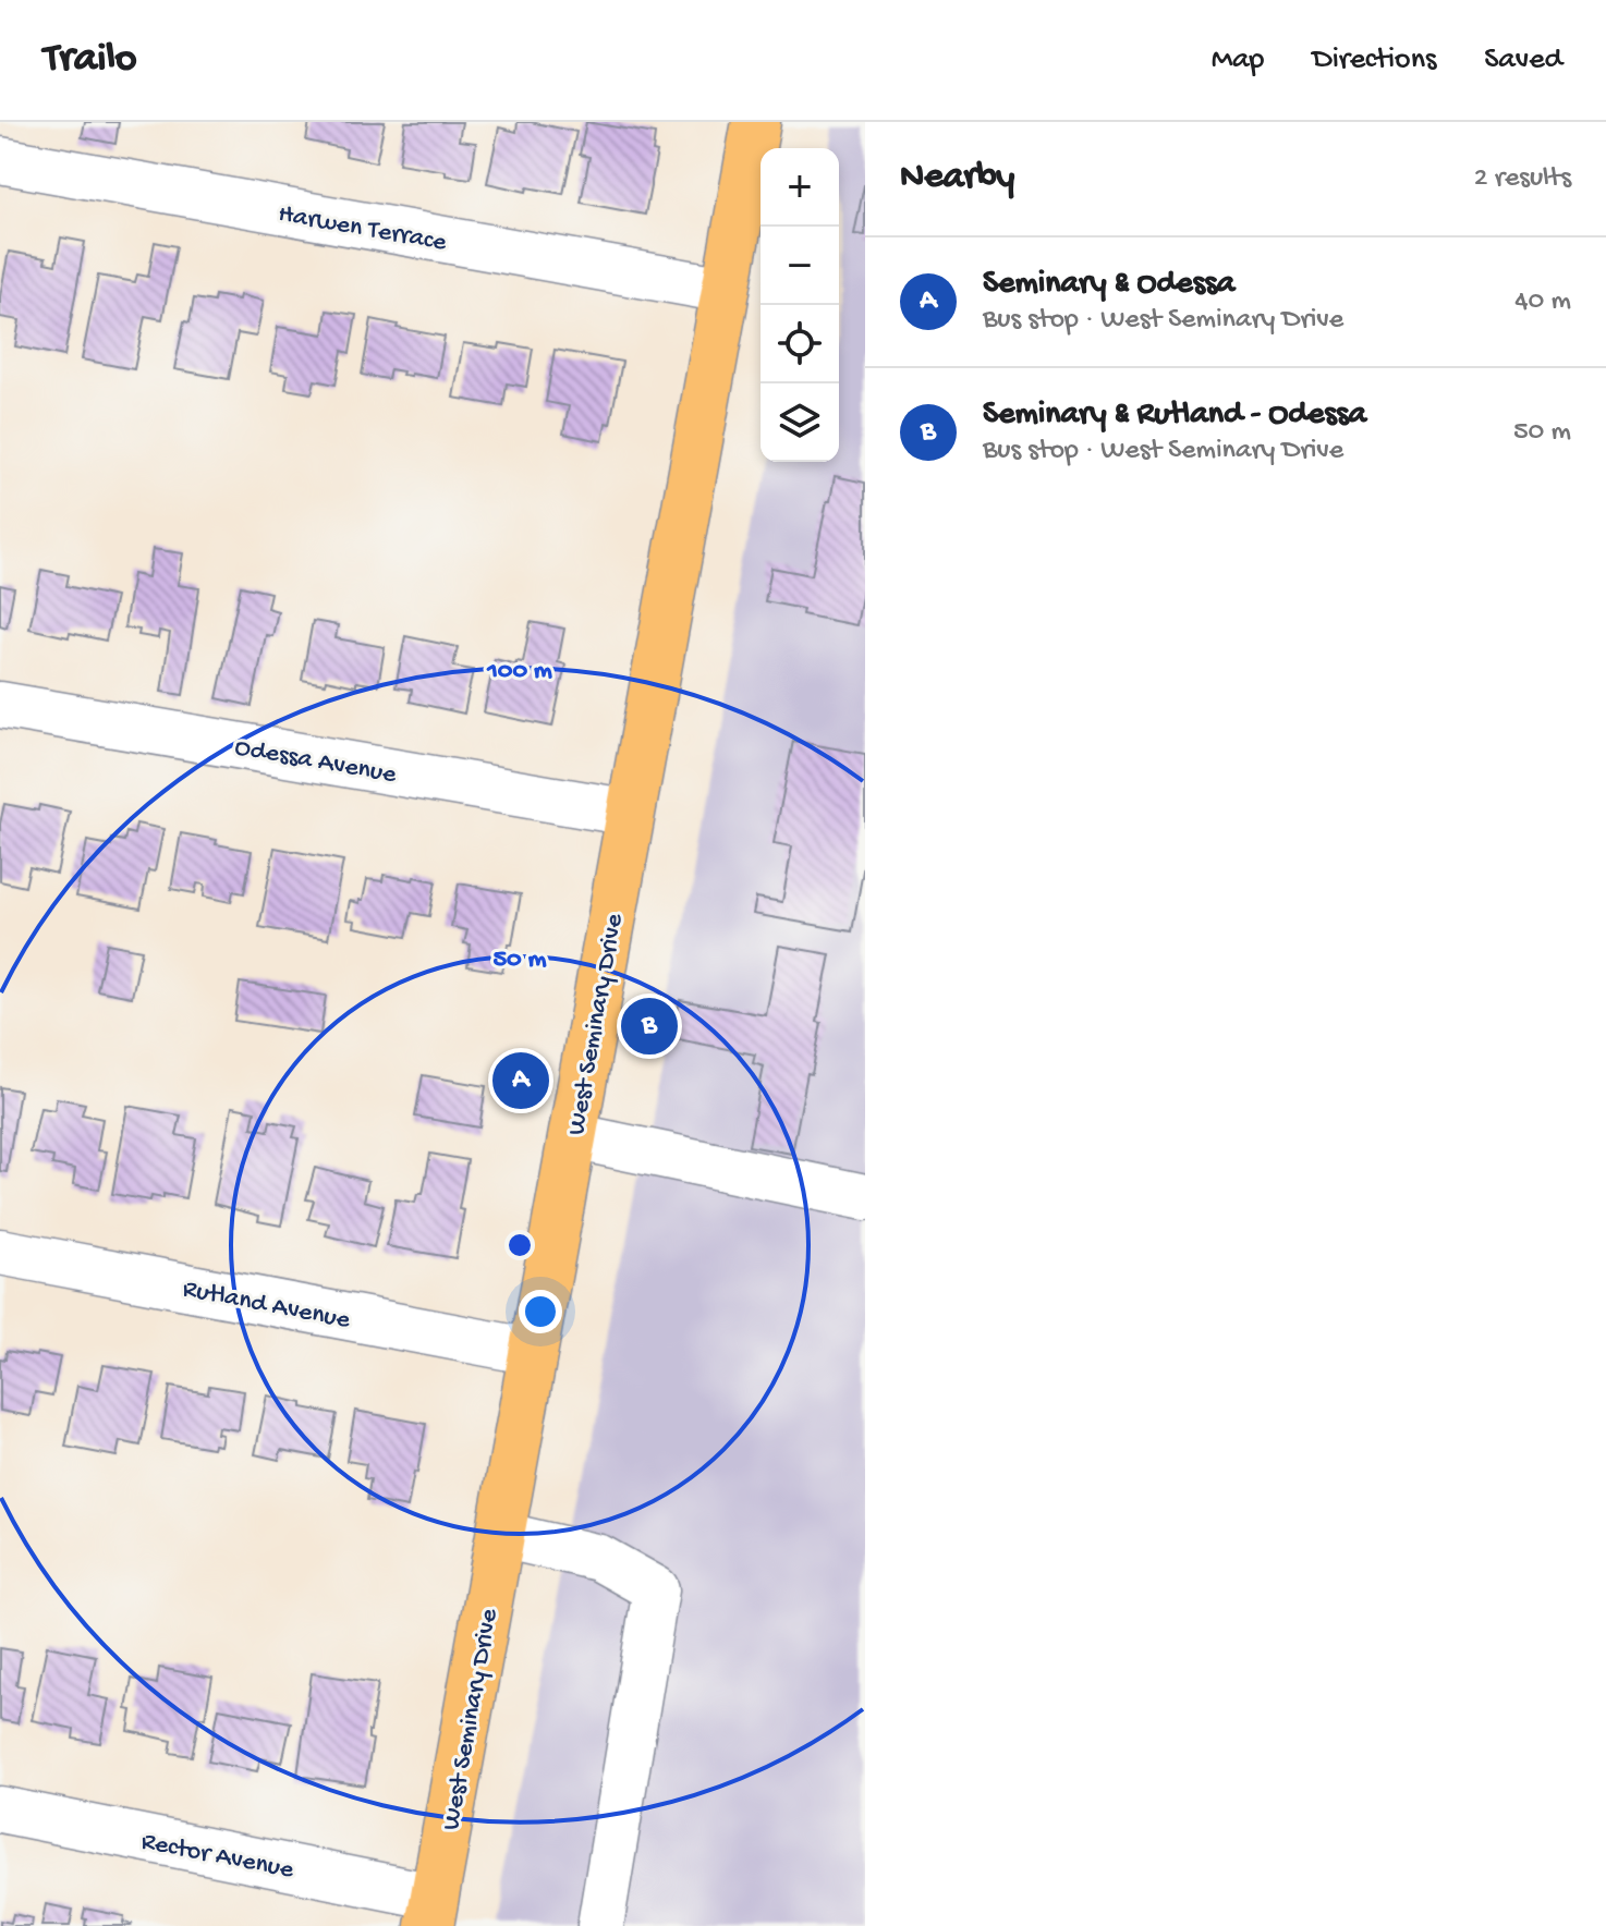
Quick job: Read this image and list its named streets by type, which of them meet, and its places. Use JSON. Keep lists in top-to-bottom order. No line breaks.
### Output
{"streets":{"main road":["West Seminary Drive"],"street":["Harwen Terrace","Odessa Avenue","Rutland Avenue","Rector Avenue"]},"crossings":[["Harwen Terrace","West Seminary Drive"],["Odessa Avenue","West Seminary Drive"],["West Seminary Drive","Rutland Avenue"],["West Seminary Drive","Rector Avenue"]],"page":{"header":"Trailo","nav":["Map","Directions","Saved"],"heading":["Nearby","2 results"],"map_buttons":["+","−"],"list":[{"mark":"A","name":"Seminary & Odessa","note":"Bus stop · West Seminary Drive","value":"40 m"},{"mark":"B","name":"Seminary & Rutland - Odessa","note":"Bus stop · West Seminary Drive","value":"50 m"}],"pins":["B","A"]},"rings":["100 m","50 m"]}
